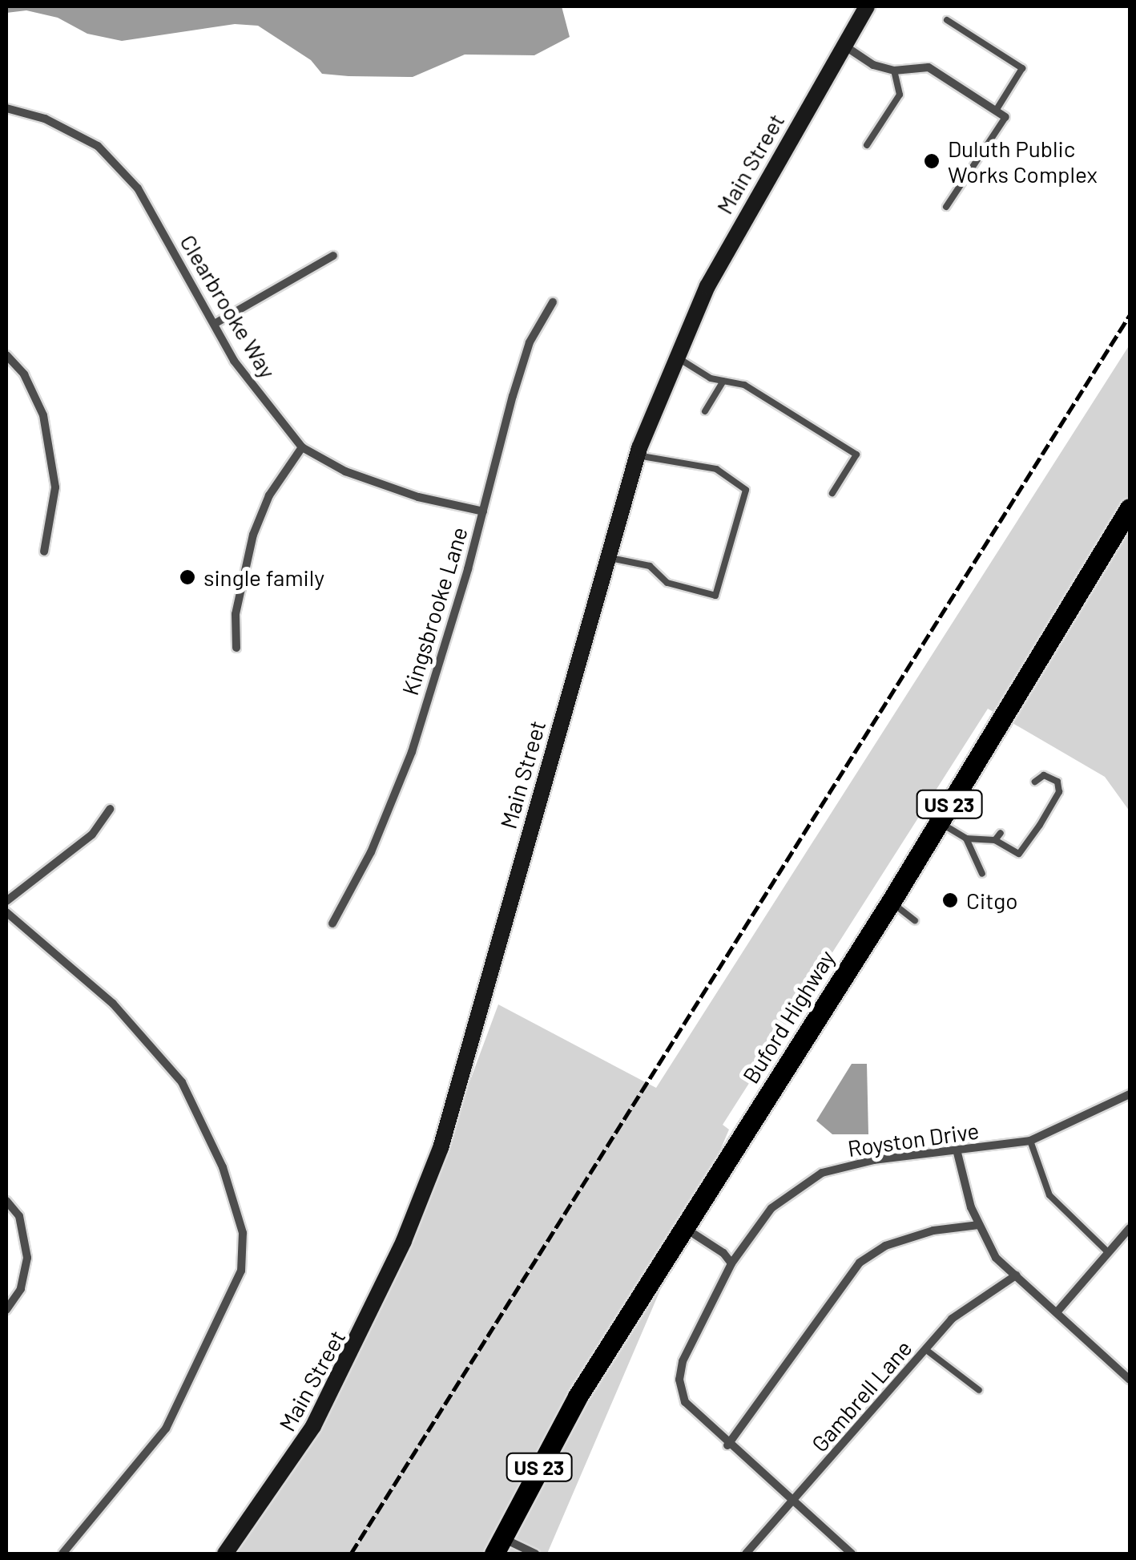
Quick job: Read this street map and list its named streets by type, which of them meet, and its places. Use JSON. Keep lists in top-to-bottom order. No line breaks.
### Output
{"streets":{"main road":["US 23","Buford Highway"],"street":["Main Street","Clearbrooke Way","Kingsbrooke Lane","Royston Drive","Gambrell Lane"]},"crossings":[["Clearbrooke Way","Kingsbrooke Lane"],["Royston Drive","Gambrell Lane"]],"places":["Duluth Public Works Complex","single family","Citgo"]}
